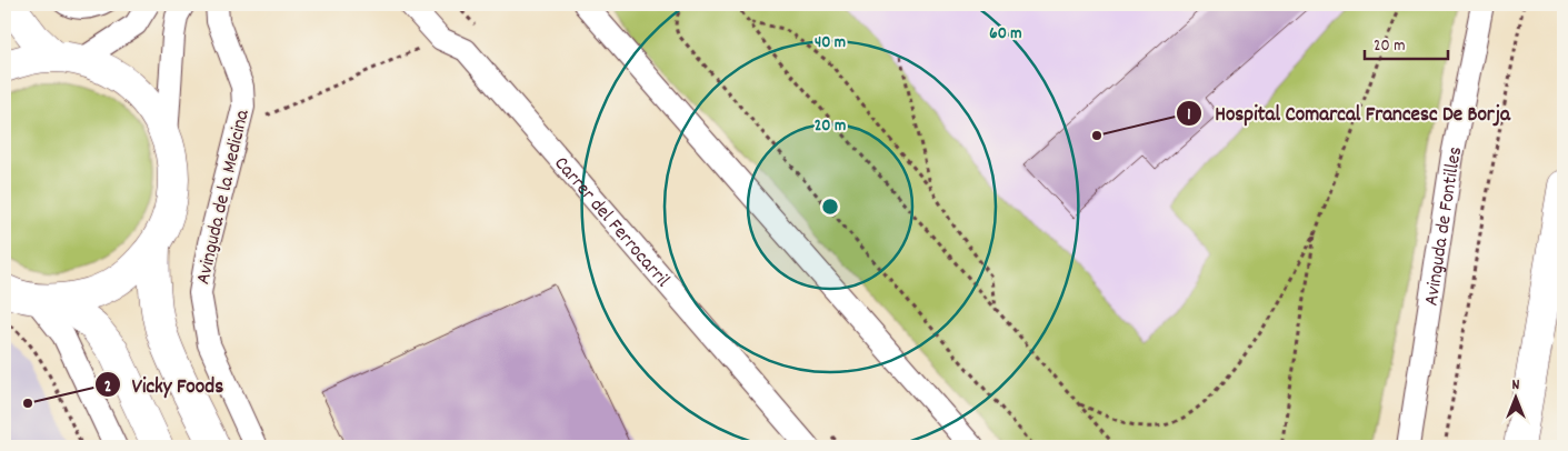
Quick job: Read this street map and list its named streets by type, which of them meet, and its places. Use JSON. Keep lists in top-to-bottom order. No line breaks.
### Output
{"streets":{"street":["Avinguda de la Medicina","Carrer del Ferrocarril","Avinguda de Fontilles"]},"places":["Hospital Comarcal Francesc De Borja","Vicky Foods"],"scale_bar":"20 m","north":"top","rings":["60 m","40 m","20 m"]}
